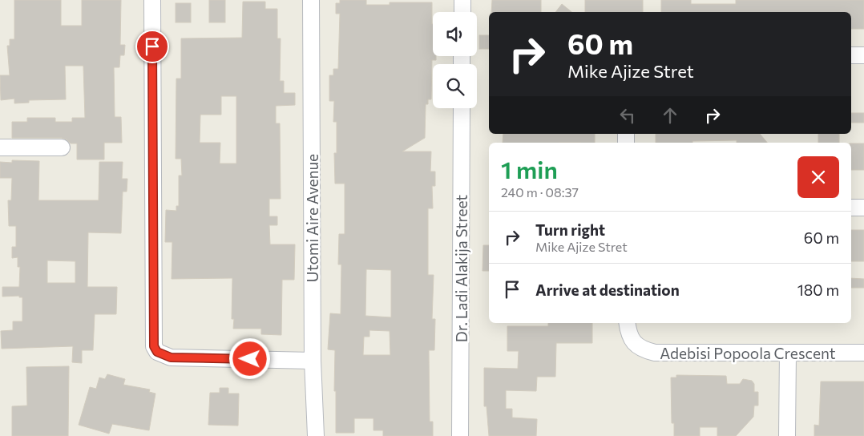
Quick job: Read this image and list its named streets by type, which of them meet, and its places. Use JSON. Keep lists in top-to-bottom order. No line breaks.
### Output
{"streets":{"street":["Utomi Aire Avenue","Dr. Ladi Alakija Street","Adebisi Popoola Crescent"]},"page":{"turn":["60 m","Mike Ajize Stret"],"heading":["1 min","240 m · 08:37"],"list":[{"name":"Turn right","note":"Mike Ajize Stret","value":"60 m"},{"name":"Arrive at destination","value":"180 m"}]}}
